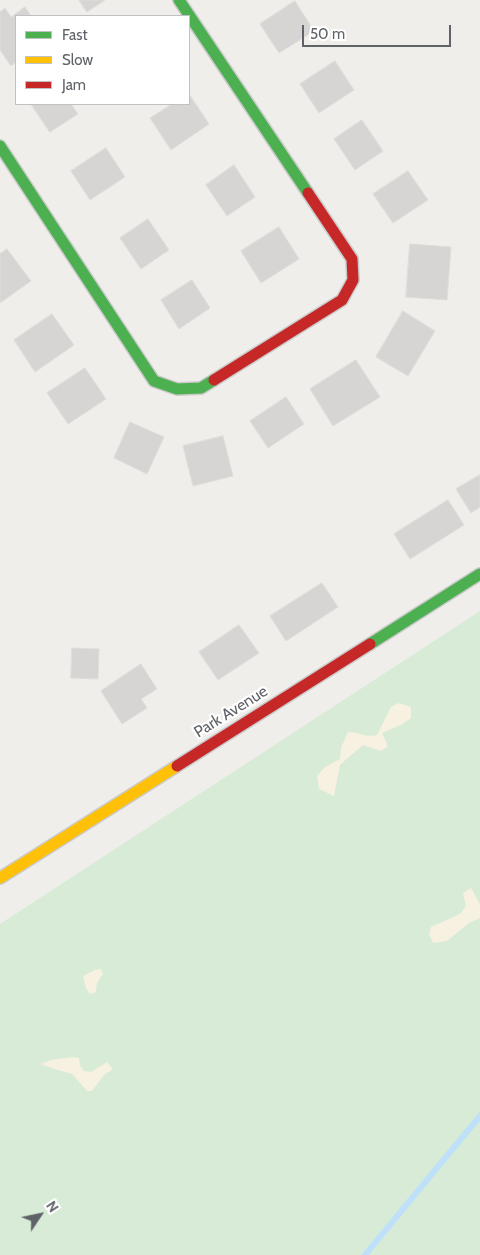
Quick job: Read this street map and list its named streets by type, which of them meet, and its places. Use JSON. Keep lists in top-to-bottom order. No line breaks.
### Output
{"streets":{"street":["Park Avenue"]},"legend":["Fast","Slow","Jam"],"scale_bar":"50 m","north":"top right"}
